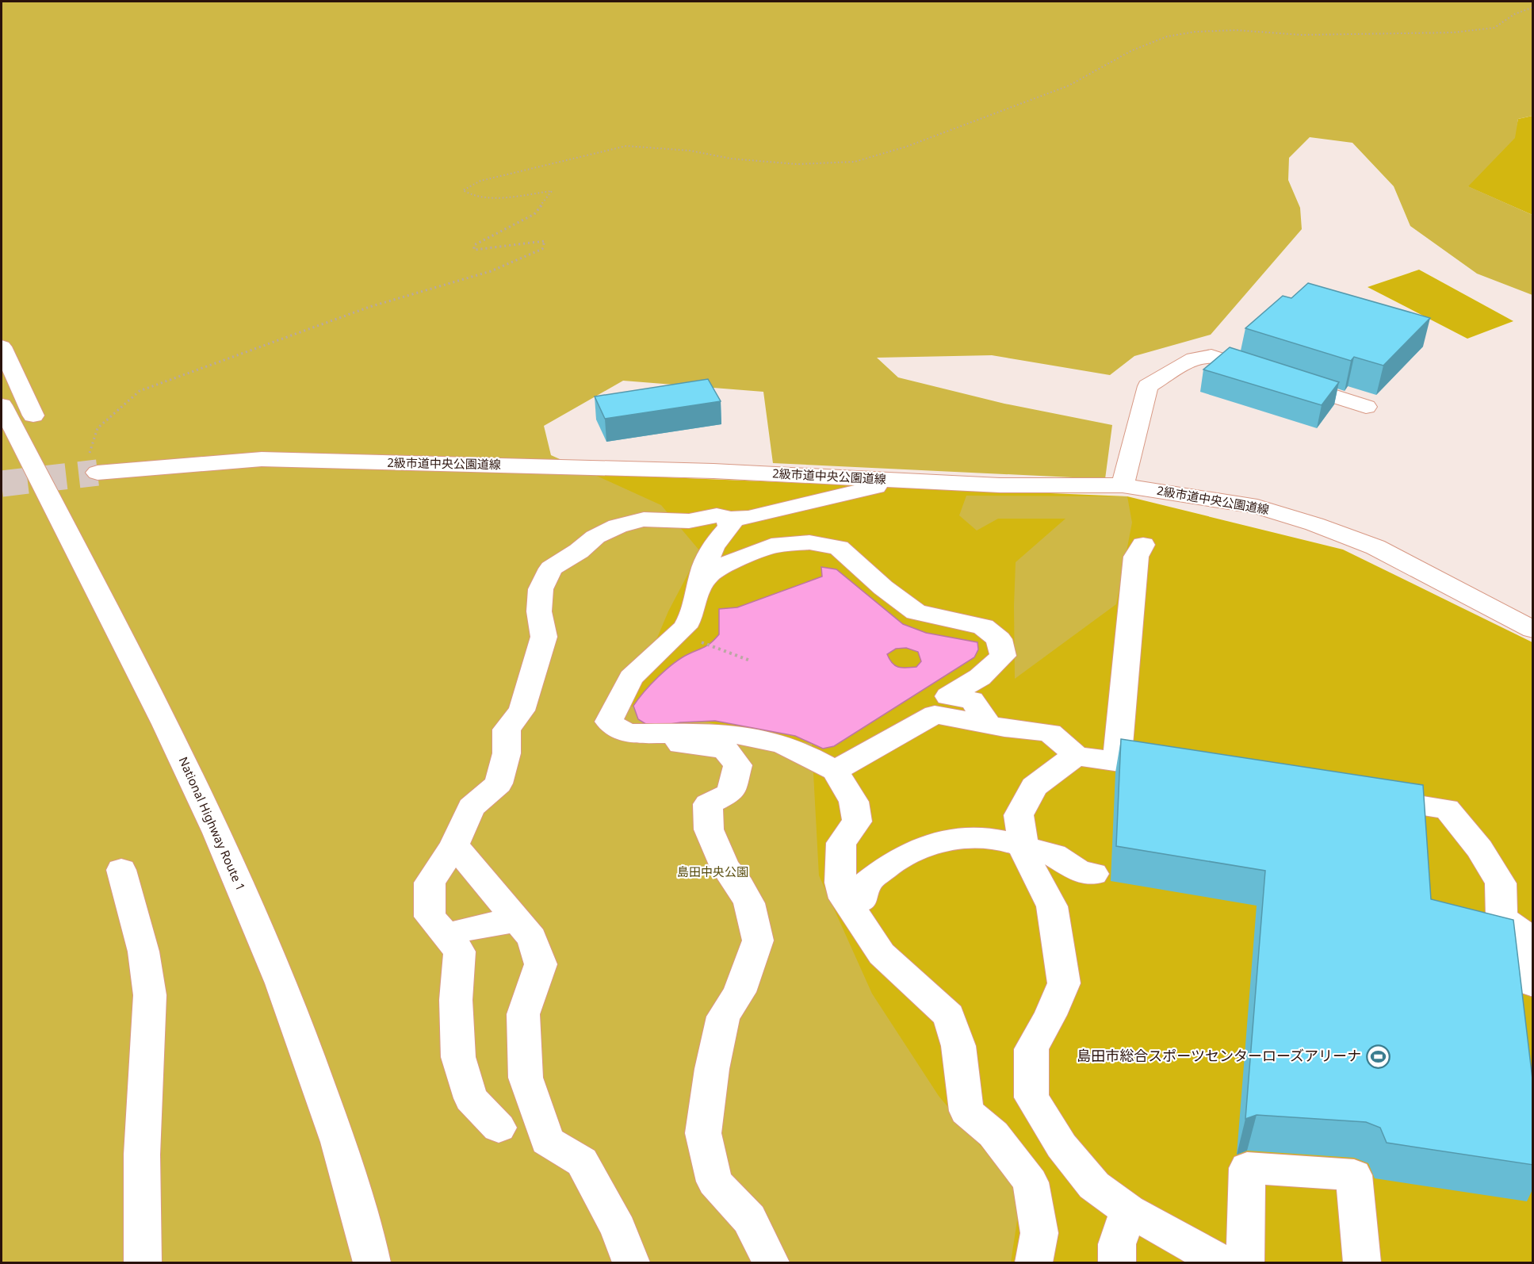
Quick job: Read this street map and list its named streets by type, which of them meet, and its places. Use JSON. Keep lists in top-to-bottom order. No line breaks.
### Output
{"streets":{"main road":["2級市道中央公園道線","National Highway Route 1"]},"parks":["島田中央公園"],"places":{"sports":["島田市総合スポーツセンターローズアリーナ"]}}
